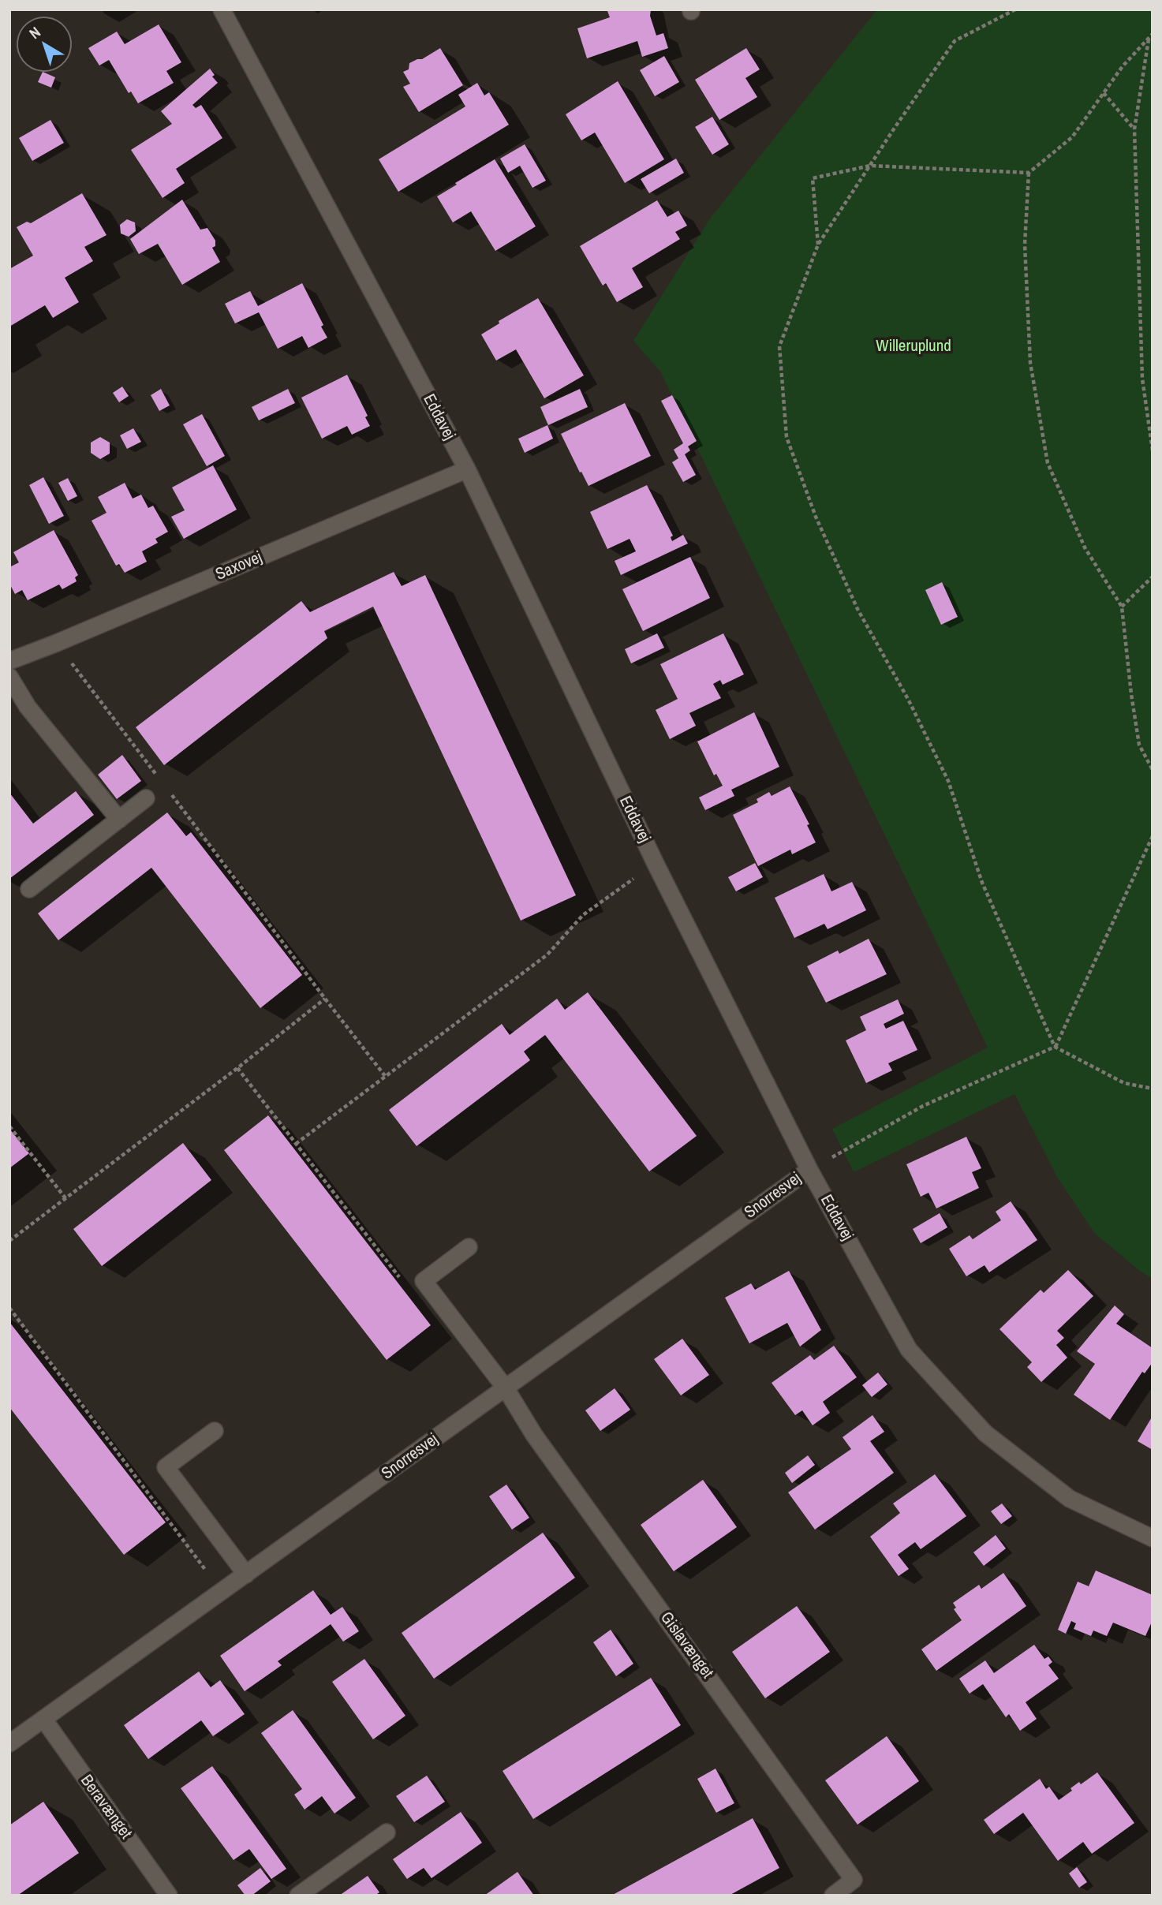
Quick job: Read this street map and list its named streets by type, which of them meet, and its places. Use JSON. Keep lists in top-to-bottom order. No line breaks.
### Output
{"streets":{"street":["Eddavej","Saxovej","Snorresvej","Gislavænget","Beravænget"]},"crossings":[["Eddavej","Saxovej"],["Eddavej","Snorresvej"],["Snorresvej","Gislavænget"],["Snorresvej","Beravænget"]],"parks":["Willeruplund"],"north":"top left"}
